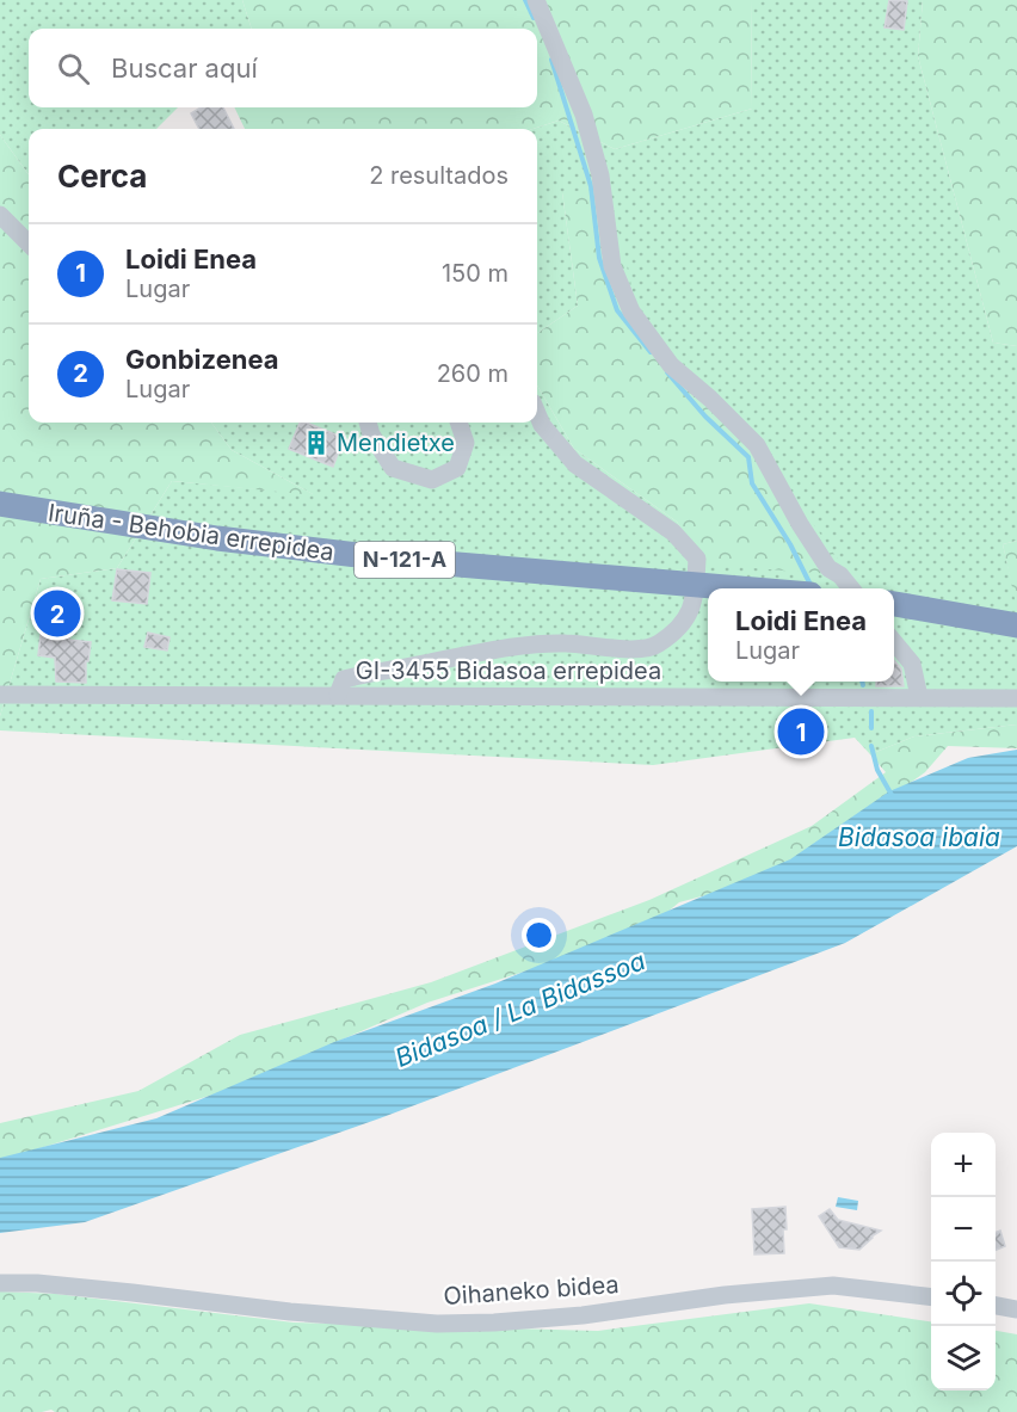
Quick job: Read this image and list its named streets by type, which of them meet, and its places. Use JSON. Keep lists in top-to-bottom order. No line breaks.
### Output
{"streets":{"highway":["Iruña - Behobia errepidea","N-121-A"],"street":["GI-3455 Bidasoa errepidea","Oihaneko bidea"]},"water":["Bidasoa ibaia","Bidasoa / La Bidassoa"],"places":{"building":["Mendietxe"]},"page":{"search":"Buscar aquí","heading":["Cerca","2 resultados"],"list":[{"mark":"1","name":"Loidi Enea","note":"Lugar","value":"150 m"},{"mark":"2","name":"Gonbizenea","note":"Lugar","value":"260 m"}],"pins":["2","1"],"popup":["Loidi Enea","Lugar"],"map_buttons":["+","−"]}}
